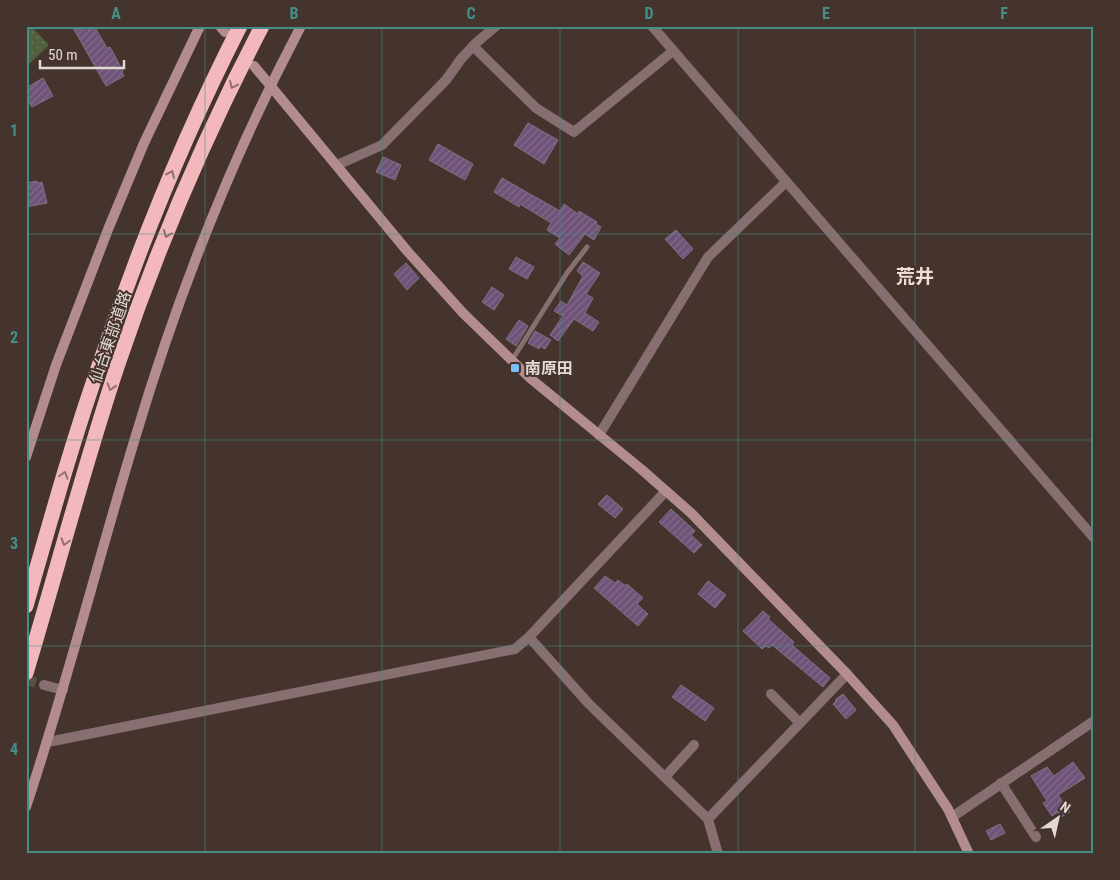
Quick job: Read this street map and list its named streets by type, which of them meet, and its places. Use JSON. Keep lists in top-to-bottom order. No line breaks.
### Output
{"streets":{"highway":["仙台東部道路"]},"districts":["荒井"],"places":{"transit":["南原田"]},"scale_bar":"50 m","north":"top right","grid":{"columns":["A","B","C","D","E","F"],"rows":["1","2","3","4"]}}
